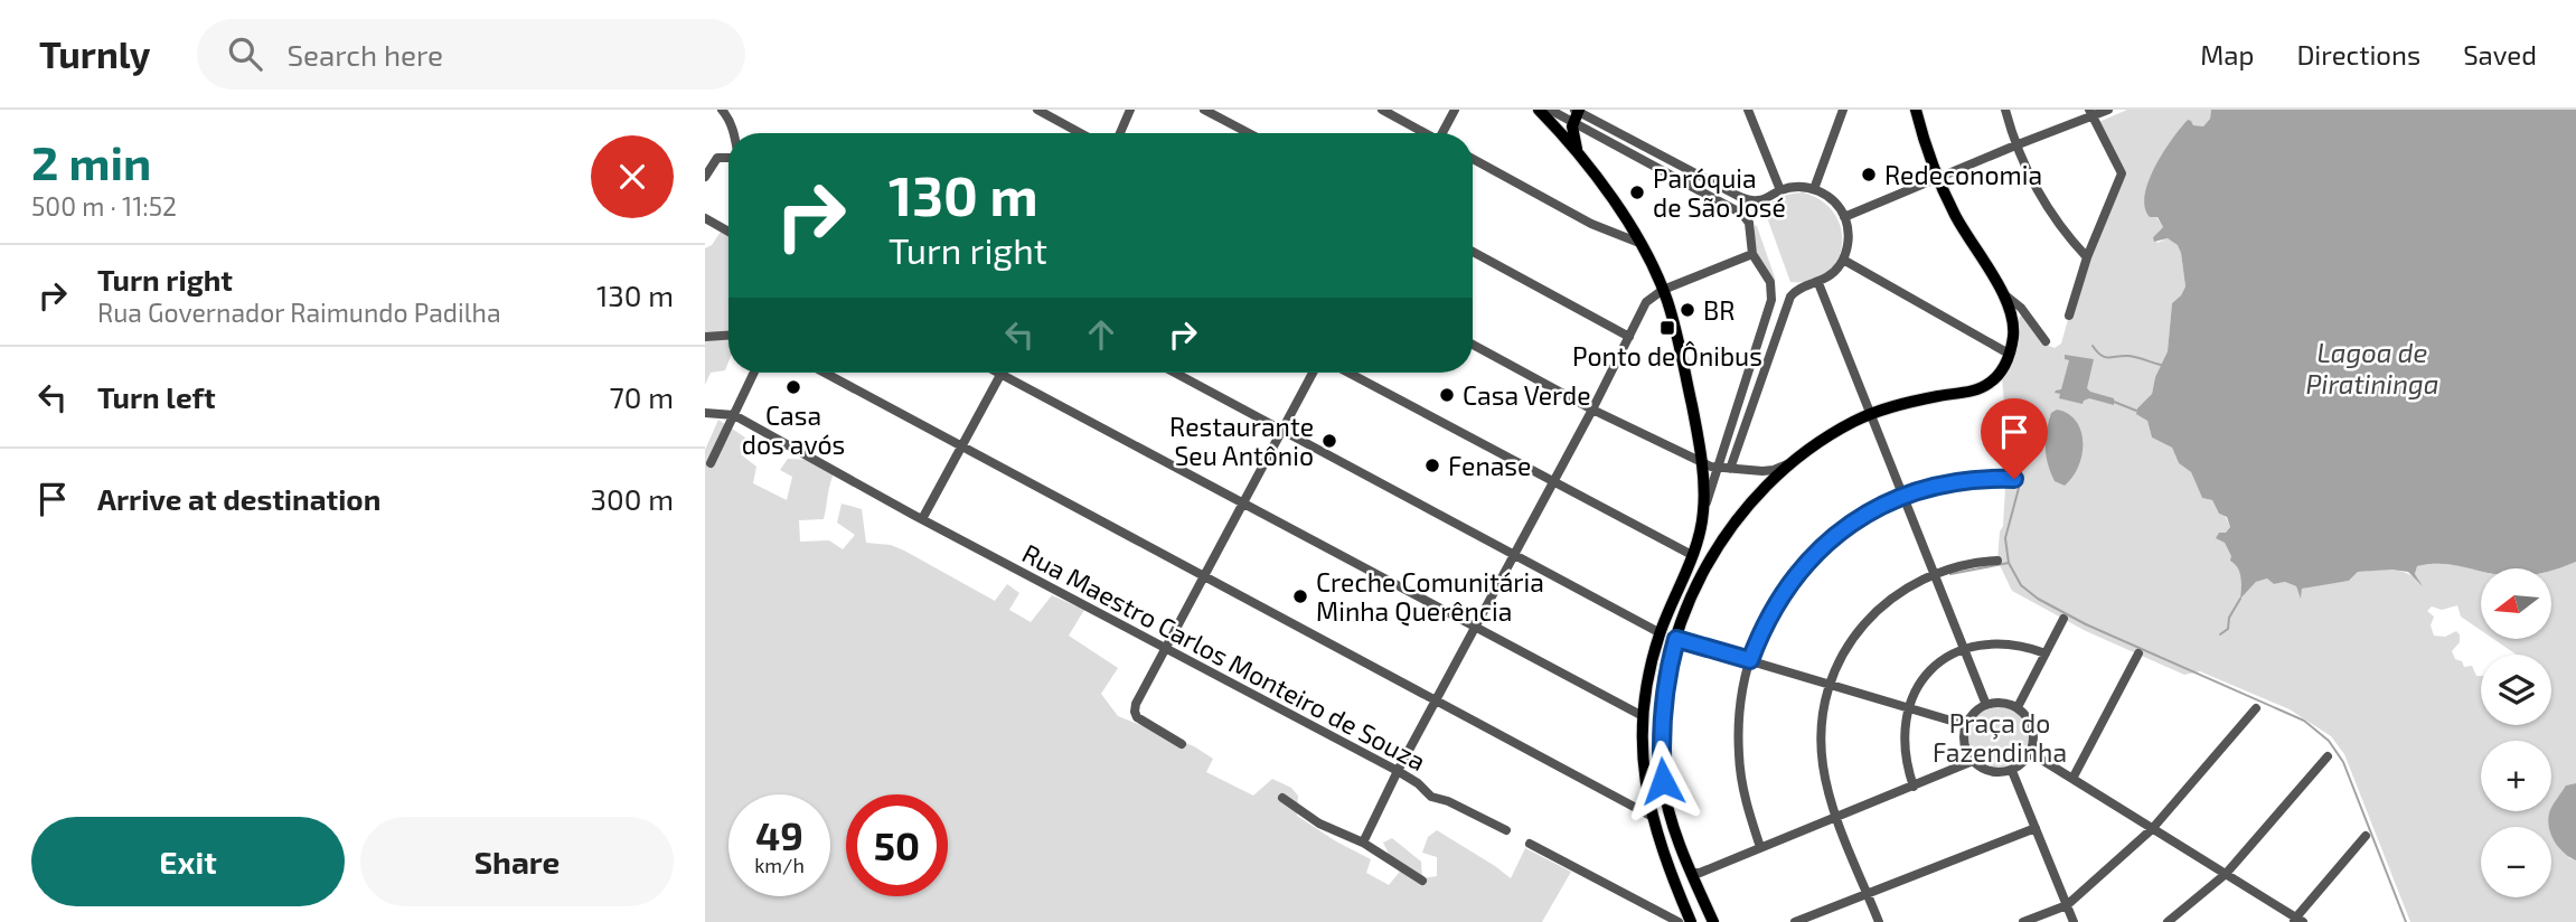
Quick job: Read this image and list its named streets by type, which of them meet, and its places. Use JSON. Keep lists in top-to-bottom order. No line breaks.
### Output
{"streets":{"street":["Rua Maestro Carlos Monteiro de Souza"]},"water":["Lagoa de Piratininga"],"parks":["Praça do Fazendinha"],"places":{"other":["Redeconomia","Paróquia de São José","BR","Casa dos avós","Casa Verde","Restaurante Seu Antônio","Fenase","Creche Comunitária Minha Querência"],"transit":["Ponto de Ônibus"]},"north":"left","page":{"header":"Turnly","search":"Search here","nav":["Map","Directions","Saved"],"heading":["2 min","500 m · 11:52"],"turn":["130 m","Turn right"],"list":[{"name":"Turn right","note":"Rua Governador Raimundo Padilha","value":"130 m"},{"name":"Turn left","value":"70 m"},{"name":"Arrive at destination","value":"300 m"}],"map_buttons":["+","−"],"speed":"49 km/h","limit":"50","buttons":["Exit","Share"]}}
